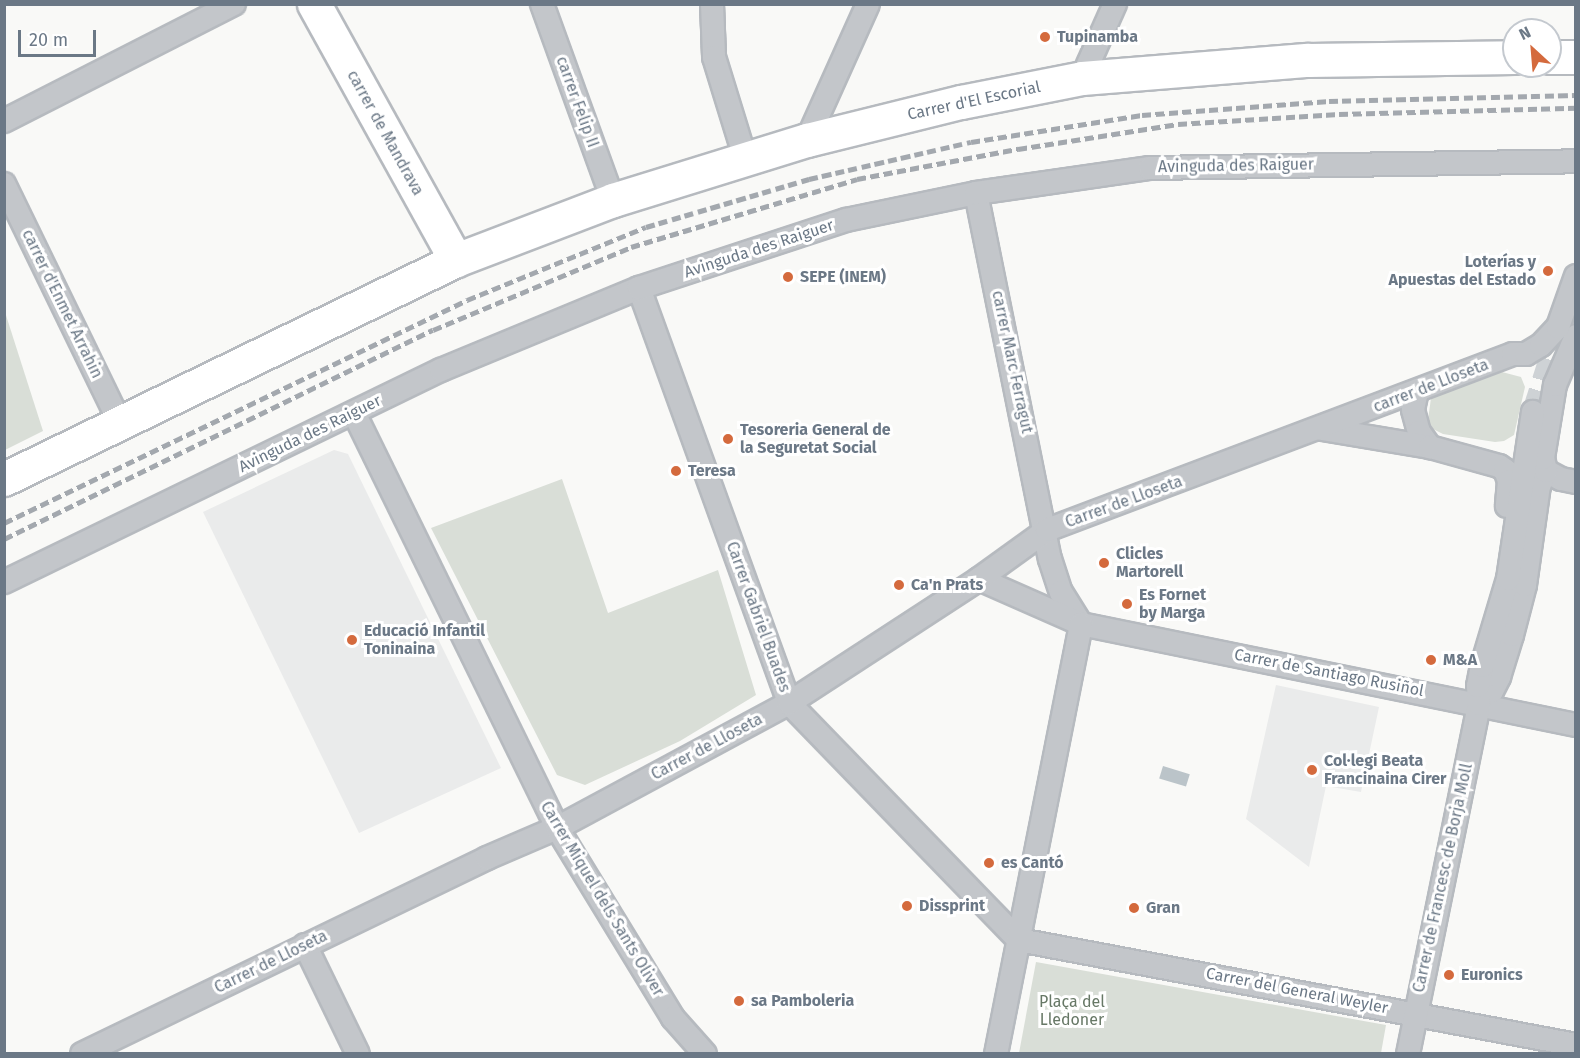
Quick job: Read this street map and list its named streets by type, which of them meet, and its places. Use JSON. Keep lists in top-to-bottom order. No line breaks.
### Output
{"streets":{"main road":["Carrer d'El Escorial","carrer de Mandrava"],"street":["carrer Felip II","Avinguda des Raiguer","carrer d'Enmet Arrahin","carrer Marc Ferragut","carrer de Lloseta","Carrer de Lloseta","Carrer Gabriel Buades","Carrer de Santiago Rusiñol","Carrer de Francesc de Borja Moll","Carrer Miquel dels Sants Oliver","Carrer del General Weyler"]},"crossings":[["Carrer d'El Escorial","carrer Felip II"],["Carrer d'El Escorial","carrer de Mandrava"],["Carrer d'El Escorial","carrer d'Enmet Arrahin"],["Avinguda des Raiguer","carrer Marc Ferragut"],["Avinguda des Raiguer","Carrer Gabriel Buades"],["Avinguda des Raiguer","Carrer Miquel dels Sants Oliver"],["carrer Marc Ferragut","Carrer de Lloseta"],["carrer de Lloseta","Carrer de Lloseta"],["Carrer de Lloseta","Carrer Gabriel Buades"],["Carrer de Lloseta","Carrer de Santiago Rusiñol"],["Carrer de Lloseta","Carrer Miquel dels Sants Oliver"],["Carrer Gabriel Buades","Carrer del General Weyler"],["Carrer de Santiago Rusiñol","Carrer de Francesc de Borja Moll"],["Carrer de Francesc de Borja Moll","Carrer del General Weyler"]],"parks":["Plaça del Lledoner"],"places":["Tupinamba","Loterías y Apuestas del Estado","SEPE (INEM)","Tesoreria General de la Seguretat Social","Teresa","Clicles Martorell","Ca'n Prats","Es Fornet by Marga","Educació Infantil Toninaina","M&A","Col·legi Beata Francinaina Cirer","es Cantó","Dissprint","Gran","Euronics","sa Pamboleria"],"scale_bar":"20 m","north":"top left"}
